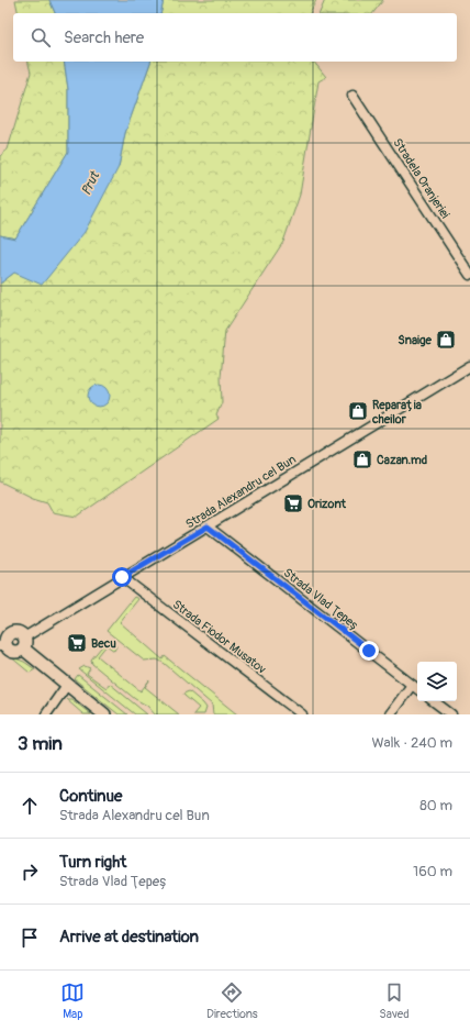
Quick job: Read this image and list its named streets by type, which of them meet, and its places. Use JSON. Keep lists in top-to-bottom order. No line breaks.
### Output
{"streets":{"street":["Stradela Oranjeriei","Strada Alexandru cel Bun","Strada Vlad Ţepeș","Strada Fiodor Musatov"]},"crossings":[["Strada Alexandru cel Bun","Strada Vlad Ţepeș"],["Strada Alexandru cel Bun","Strada Fiodor Musatov"]],"water":["Prut"],"places":{"shop":["Snaige","Reparația cheilor","Cazan.md"],"supermarket":["Orizont","Becu"]},"page":{"search":"Search here","heading":["3 min","Walk · 240 m"],"list":[["Continue","Strada Alexandru cel Bun","80 m"],["Turn right","Strada Vlad Ţepeș","160 m"],"Arrive at destination"],"nav":["Map","Directions","Saved"]}}
